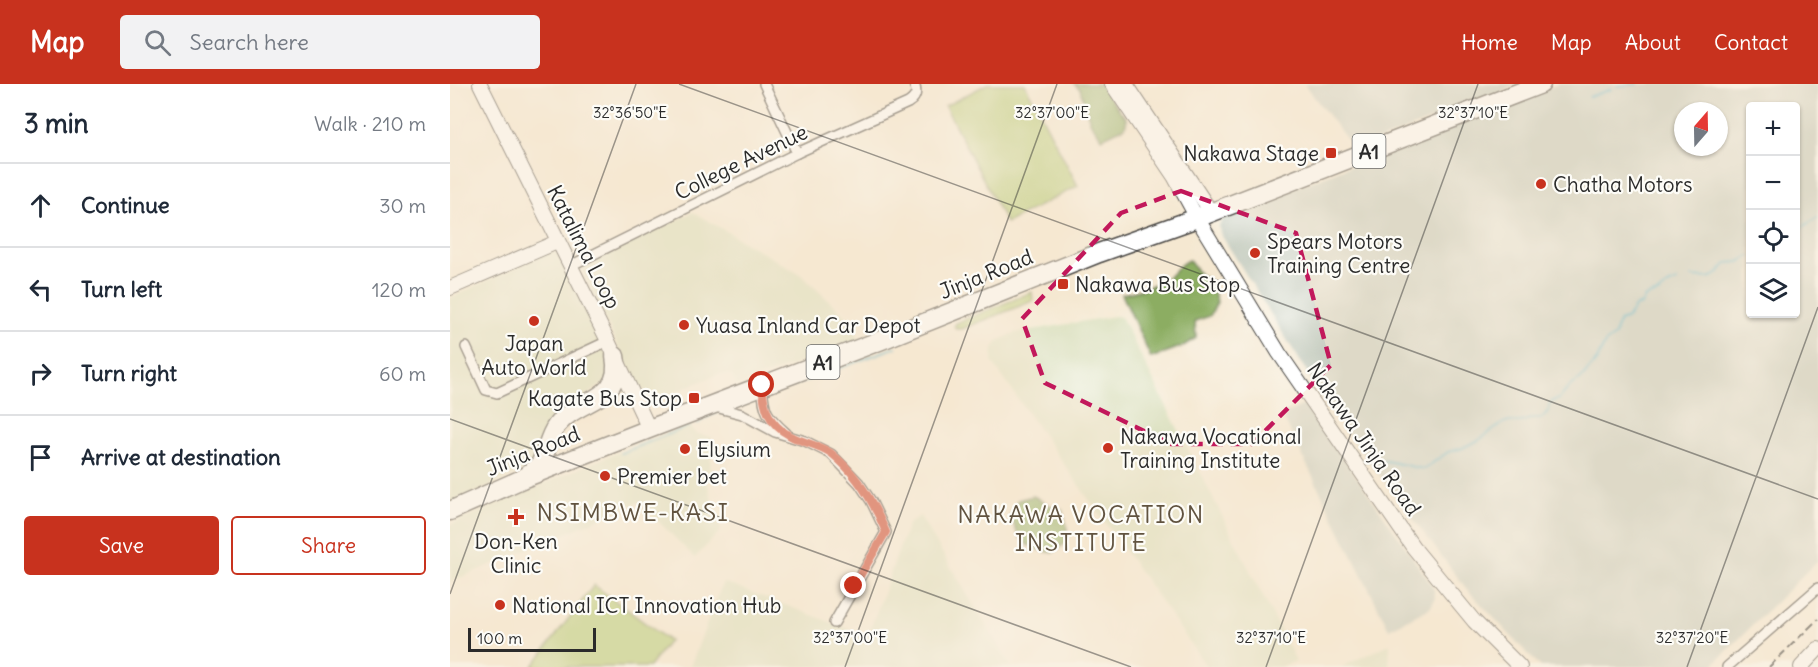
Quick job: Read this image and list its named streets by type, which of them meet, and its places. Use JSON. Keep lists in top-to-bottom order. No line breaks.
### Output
{"streets":{"highway":["A1","Jinja Road"],"street":["College Avenue","Katalima Loop","Nakawa Jinja Road"]},"crossings":[["College Avenue","Katalima Loop"],["Katalima Loop","Jinja Road"],["Jinja Road","Nakawa Jinja Road"]],"districts":["NSIMBWE-KASI","NAKAWA VOCATION INSTITUTE"],"places":{"transit":["Nakawa Stage","Nakawa Bus Stop","Kagate Bus Stop"],"other":["Chatha Motors","Spears Motors Training Centre","Japan Auto World","Yuasa Inland Car Depot","Nakawa Vocational Training Institute","Elysium","Premier bet","National ICT Innovation Hub"],"health":["Don-Ken Clinic"]},"scale_bar":"100 m","north":"top","page":{"header":"Map","search":"Search here","nav":["Home","Map","About","Contact"],"heading":["3 min","Walk · 210 m"],"map_buttons":["+","−"],"list":[["Continue","30 m"],["Turn left","120 m"],["Turn right","60 m"],"Arrive at destination"],"buttons":["Save","Share"],"scale":"100 m"},"coordinates":["32°36'50\"E","32°37'00\"E","32°37'10\"E","32°37'20\"E"]}
